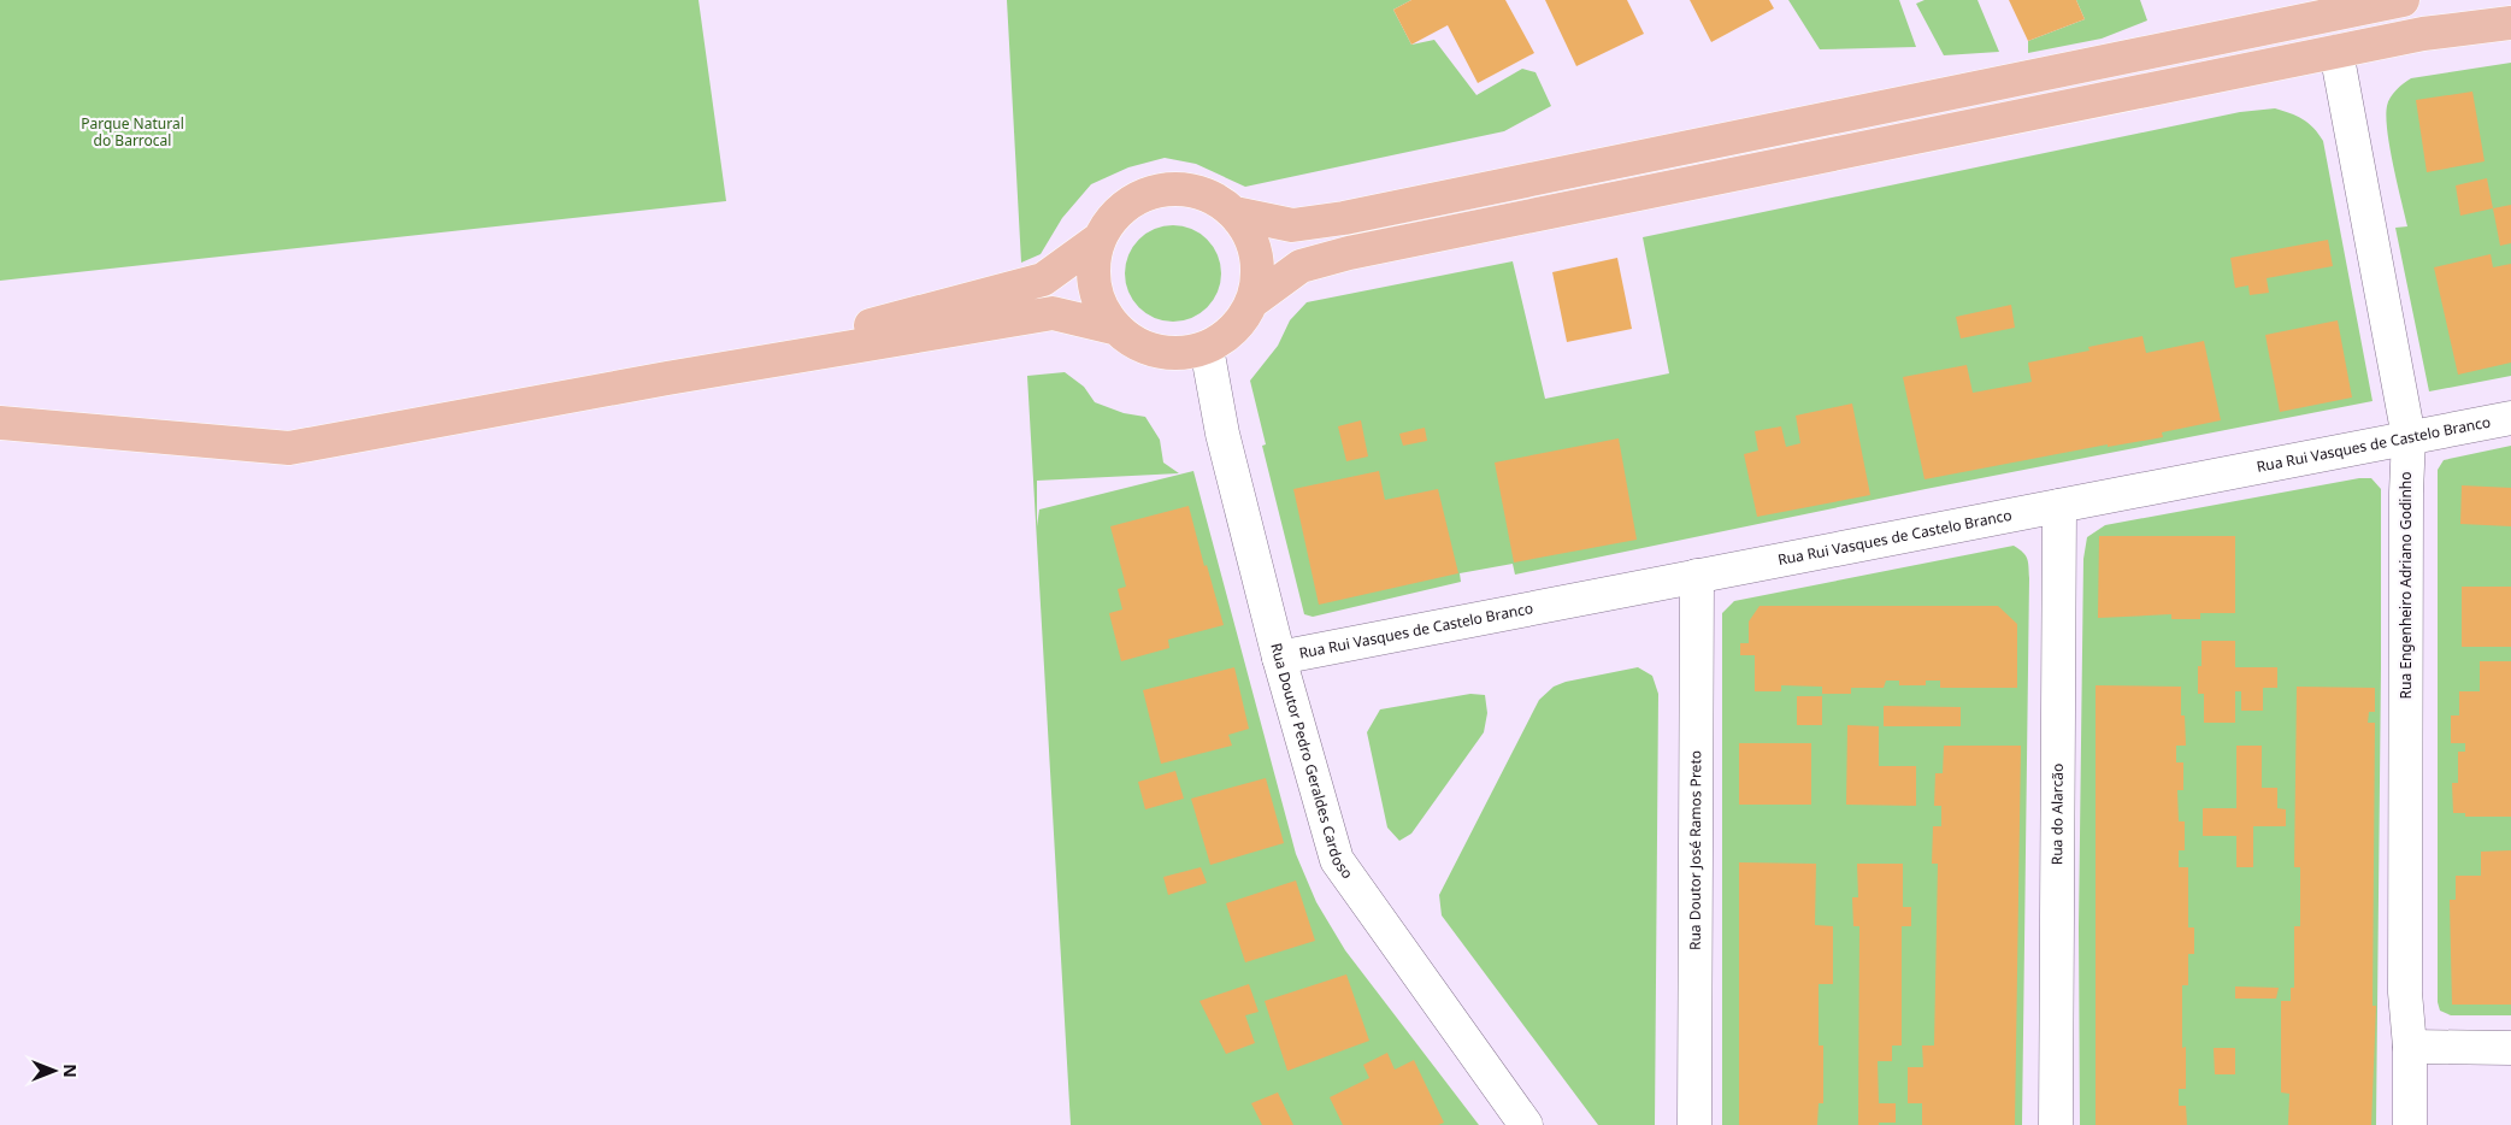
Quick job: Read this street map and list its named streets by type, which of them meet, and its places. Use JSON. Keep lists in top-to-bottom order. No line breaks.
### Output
{"streets":{"street":["Rua Rui Vasques de Castelo Branco","Rua Engenheiro Adriano Godinho","Rua Doutor Pedro Geraldes Cardoso","Rua do Alarcão","Rua Doutor José Ramos Preto"]},"crossings":[["Rua Rui Vasques de Castelo Branco","Rua Engenheiro Adriano Godinho"],["Rua Rui Vasques de Castelo Branco","Rua Doutor Pedro Geraldes Cardoso"],["Rua Rui Vasques de Castelo Branco","Rua do Alarcão"],["Rua Rui Vasques de Castelo Branco","Rua Doutor José Ramos Preto"]],"parks":["Parque Natural do Barrocal"],"north":"right"}
